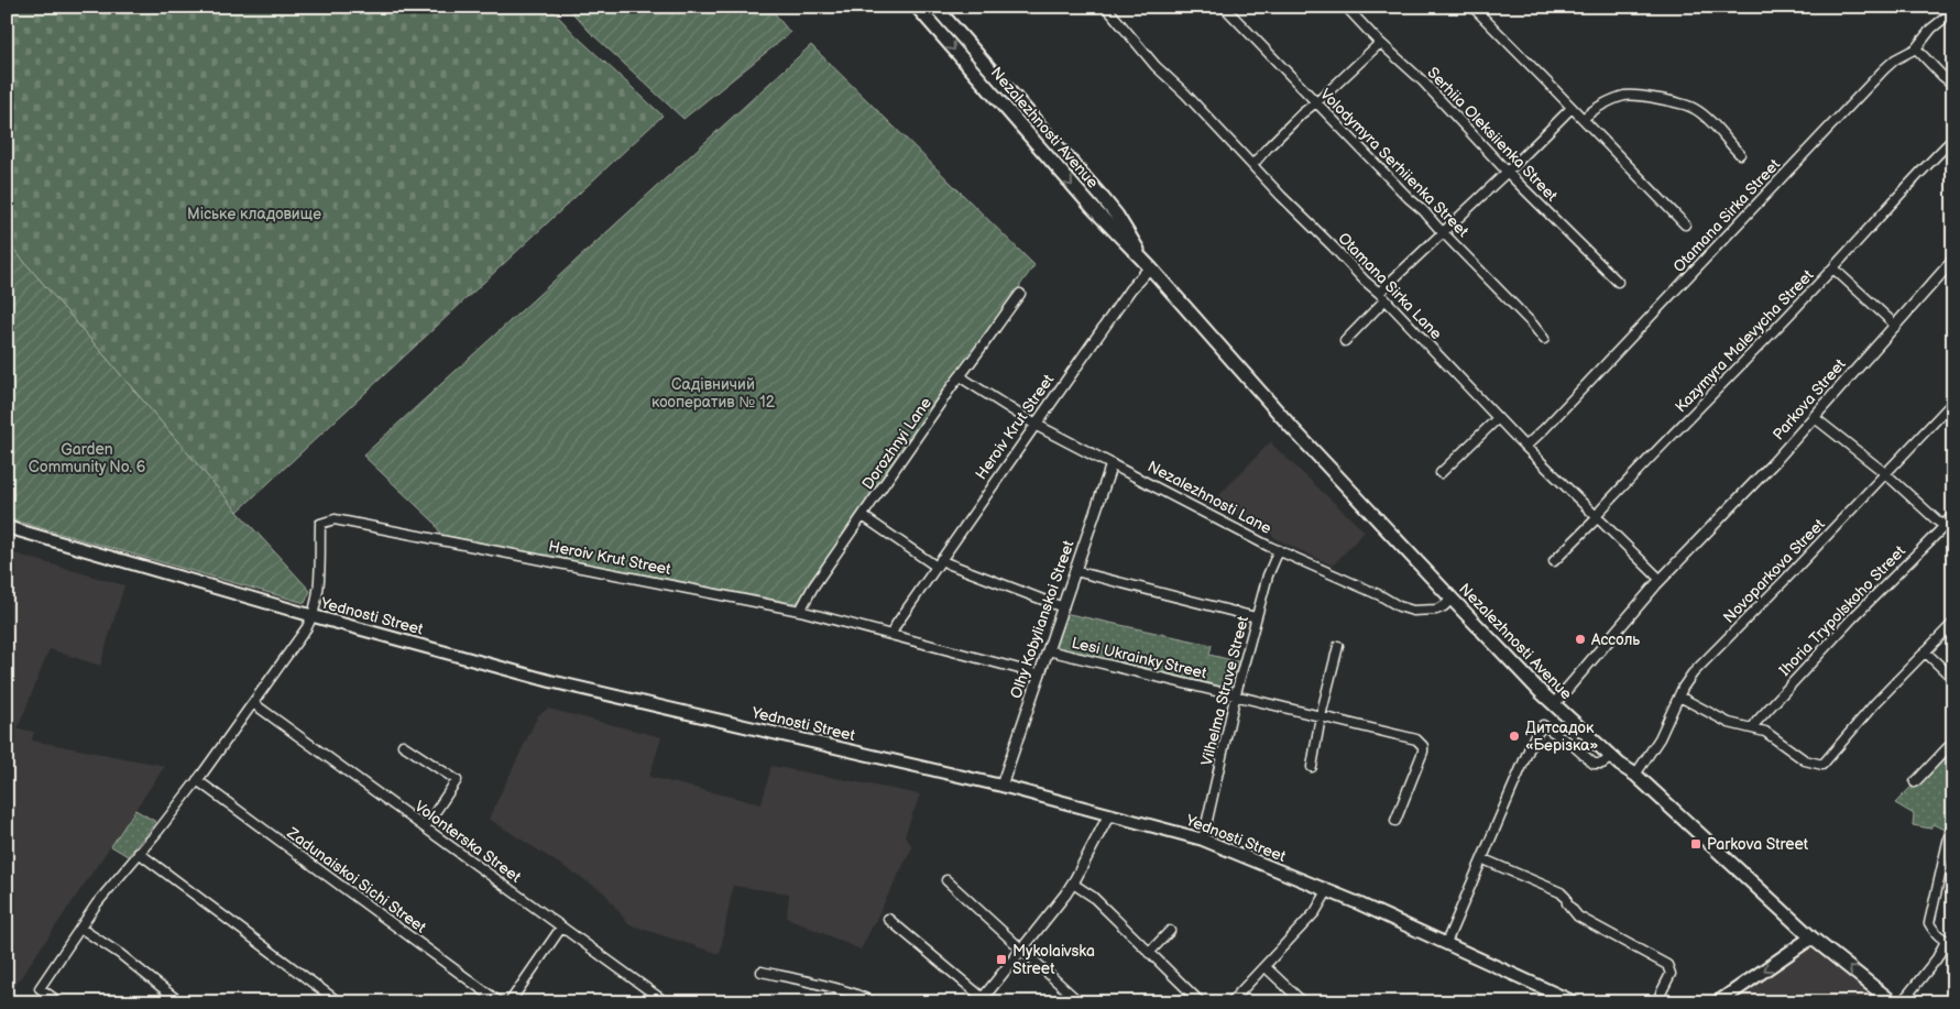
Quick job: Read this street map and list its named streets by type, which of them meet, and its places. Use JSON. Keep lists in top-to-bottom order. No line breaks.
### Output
{"streets":{"main road":["Nezalezhnosti Avenue","Yednosti Street"],"street":["Serhiia Oleksiienka Street","Volodymyra Serhiienka Street","Otamana Sirka Street","Otamana Sirka Lane","Kazymyra Malevycha Street","Parkova Street","Heroiv Krut Street","Dorozhnyi Lane","Nezalezhnosti Lane","Novoparkova Street","Ihoria Trypolskoho Street","Olhy Kobylianskoi Street","Lesi Ukrainky Street","Vilhelma Struve Street","Volonterska Street","Zadunaiskoi Sichi Street"]},"crossings":[["Nezalezhnosti Avenue","Parkova Street"],["Nezalezhnosti Avenue","Heroiv Krut Street"],["Nezalezhnosti Avenue","Nezalezhnosti Lane"],["Nezalezhnosti Avenue","Novoparkova Street"],["Otamana Sirka Street","Otamana Sirka Lane"],["Otamana Sirka Lane","Kazymyra Malevycha Street"],["Otamana Sirka Lane","Parkova Street"],["Heroiv Krut Street","Dorozhnyi Lane"],["Heroiv Krut Street","Nezalezhnosti Lane"],["Heroiv Krut Street","Yednosti Street"],["Heroiv Krut Street","Olhy Kobylianskoi Street"],["Dorozhnyi Lane","Nezalezhnosti Lane"],["Nezalezhnosti Lane","Olhy Kobylianskoi Street"],["Nezalezhnosti Lane","Vilhelma Struve Street"],["Yednosti Street","Olhy Kobylianskoi Street"],["Yednosti Street","Vilhelma Struve Street"],["Olhy Kobylianskoi Street","Lesi Ukrainky Street"],["Lesi Ukrainky Street","Vilhelma Struve Street"]],"parks":["Міське кладовище","Садівничий кооператив № 12","Garden Community No. 6"],"places":{"other":["Ассоль","Дитсадок «Берізка»"],"transit":["Parkova Street","Mykolaivska Street"]}}
